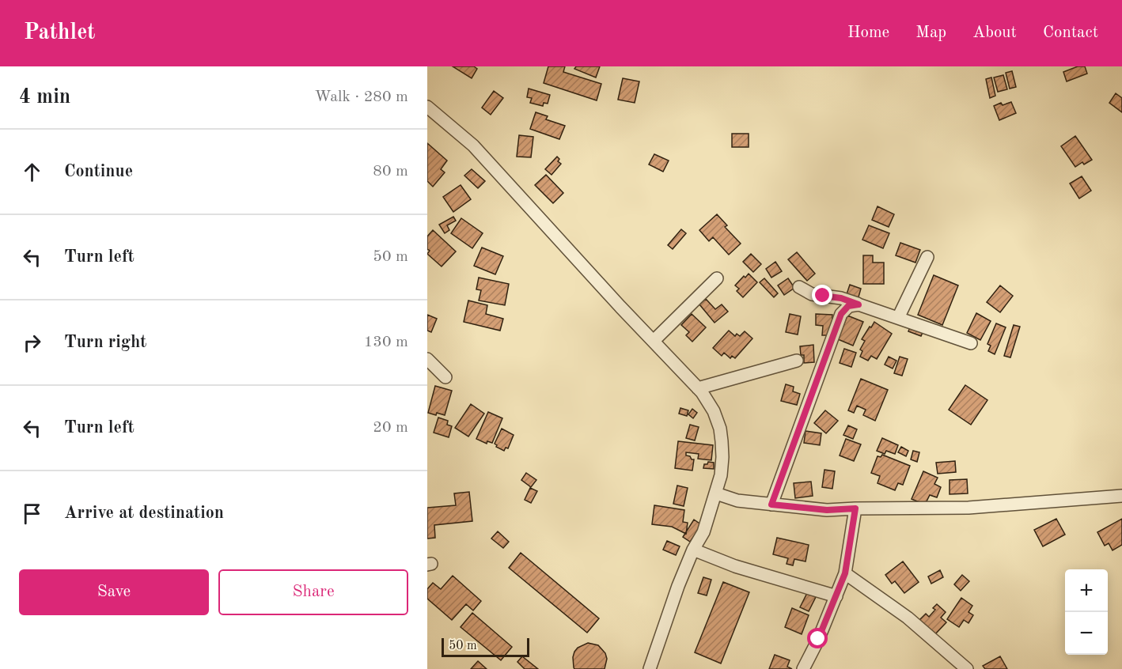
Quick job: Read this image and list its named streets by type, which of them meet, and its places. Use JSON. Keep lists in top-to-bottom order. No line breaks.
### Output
{"scale_bar":"50 m","page":{"header":"Pathlet","nav":["Home","Map","About","Contact"],"heading":["4 min","Walk · 280 m"],"list":[["Continue","80 m"],["Turn left","50 m"],["Turn right","130 m"],["Turn left","20 m"],"Arrive at destination"],"buttons":["Save","Share"],"map_buttons":["+","−"],"scale":"50 m"}}
